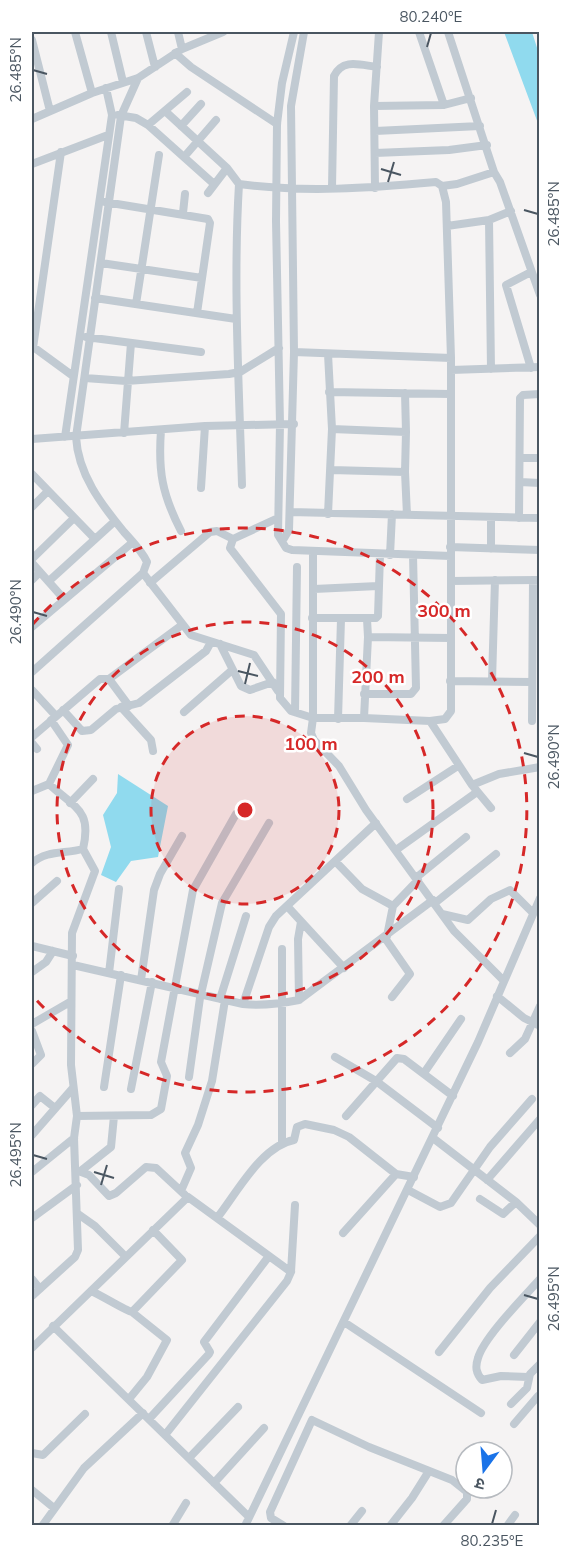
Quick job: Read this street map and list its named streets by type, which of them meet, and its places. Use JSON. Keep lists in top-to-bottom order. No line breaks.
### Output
{"north":"bottom","coordinates":["80.240°E","26.485°N","26.490°N","26.495°N","80.235°E"],"rings":["300 m","200 m","100 m"]}
